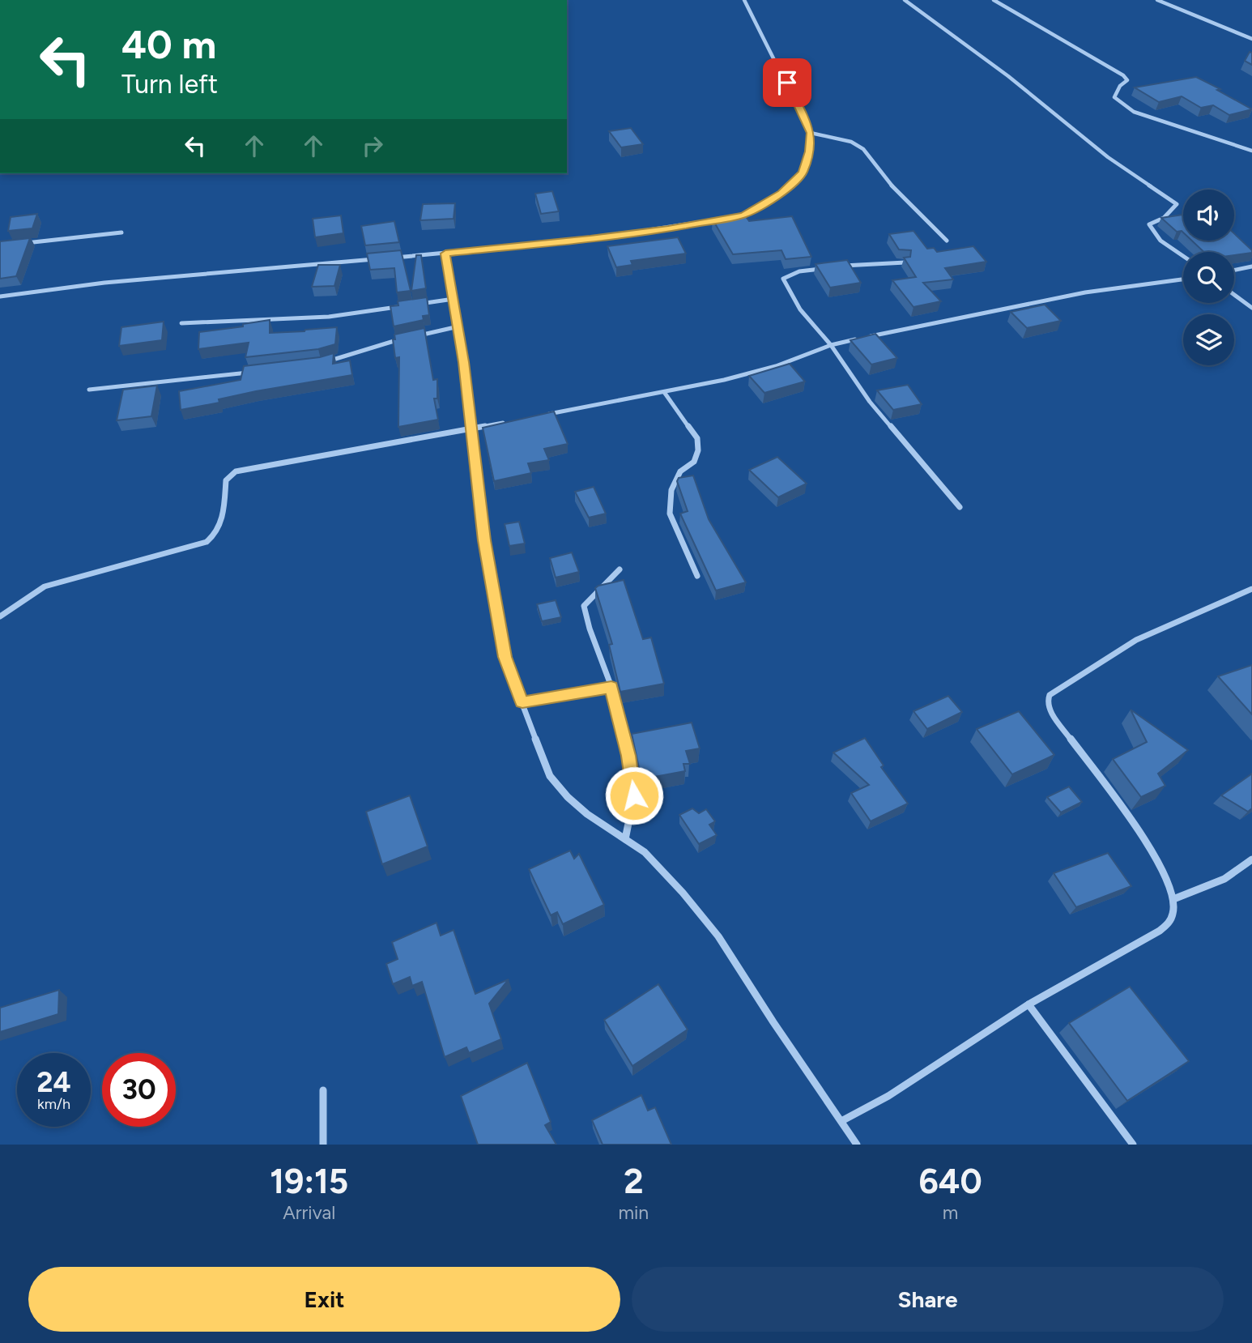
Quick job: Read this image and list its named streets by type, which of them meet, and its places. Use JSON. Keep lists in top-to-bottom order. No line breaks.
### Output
{"page":{"turn":["40 m","Turn left"],"speed":"24 km/h","limit":"30","eta":["19:15","Arrival","2","min","640","m"],"buttons":["Exit","Share"]}}
